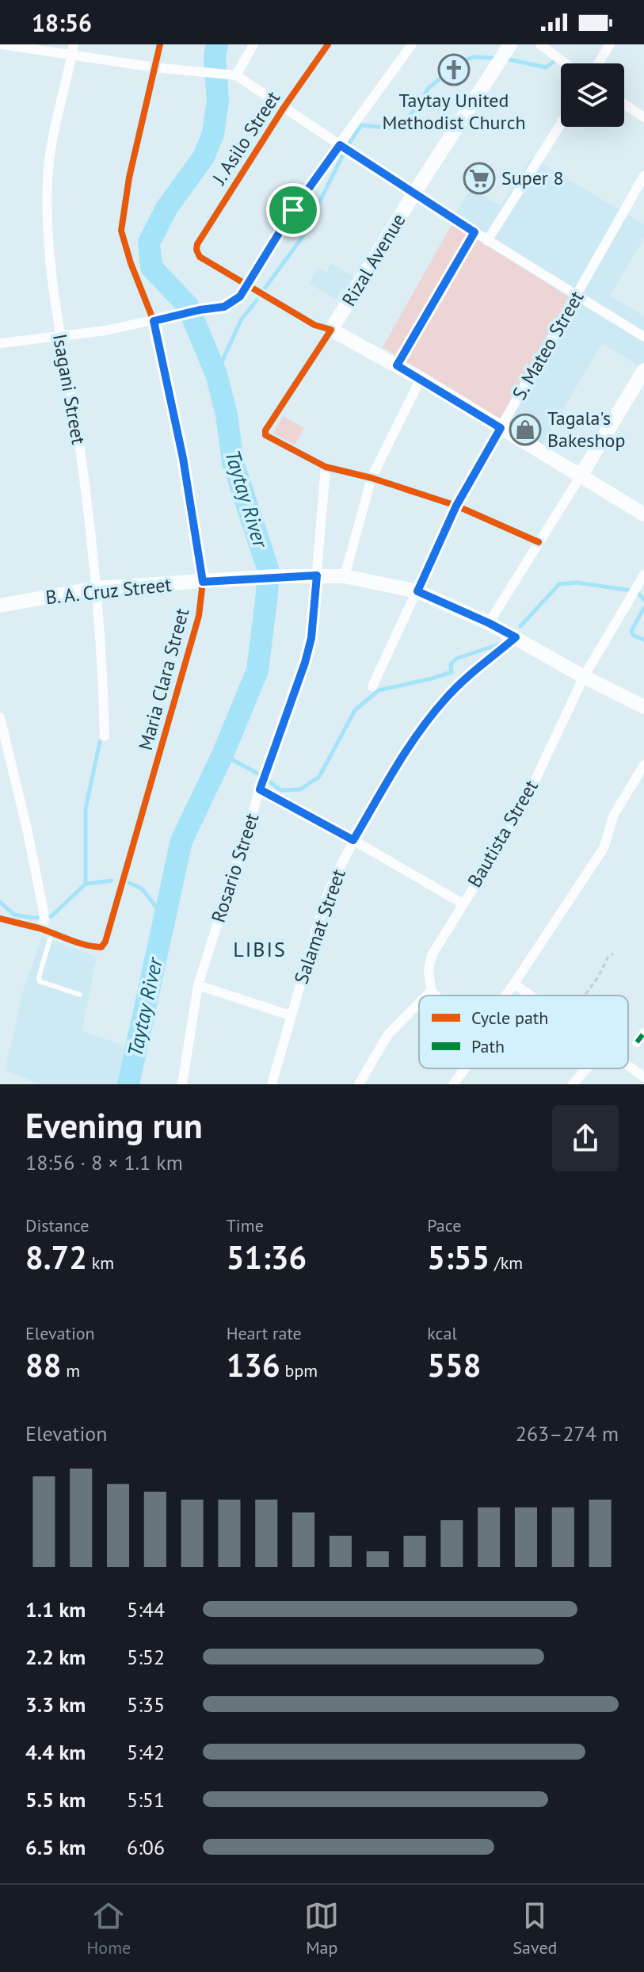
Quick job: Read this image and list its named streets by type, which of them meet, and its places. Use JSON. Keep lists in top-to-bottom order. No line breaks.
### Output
{"streets":{"street":["J. Asilo Street","Rizal Avenue","S. Mateo Street","Isagani Street","B. A. Cruz Street","Maria Clara Street","Bautista Street","Rosario Street","Salamat Street"]},"crossings":[["S. Mateo Street","B. A. Cruz Street"],["Isagani Street","B. A. Cruz Street"],["B. A. Cruz Street","Maria Clara Street"],["B. A. Cruz Street","Bautista Street"],["B. A. Cruz Street","Rosario Street"],["B. A. Cruz Street","Salamat Street"]],"districts":["LIBIS"],"water":["Taytay River"],"places":{"church":["Taytay United Methodist Church"],"supermarket":["Super 8"],"shop":["Tagala's Bakeshop"]},"legend":["Cycle path","Path"],"page":{"status":"18:56","heading":["Evening run","18:56 · 8 × 1.1 km"],"stats":[["Distance","8.72 km"],["Time","51:36"],["Pace","5:55 /km"],["Elevation","88 m"],["Heart rate","136 bpm"],["kcal","558"]],"chart":["Elevation","263–274 m"],"list":[{"name":"1.1 km","note":"5:44"},{"name":"2.2 km","note":"5:52"},{"name":"3.3 km","note":"5:35"},{"name":"4.4 km","note":"5:42"},{"name":"5.5 km","note":"5:51"},{"name":"6.5 km","note":"6:06"}],"tabs":["Home","Map","Saved"]}}
